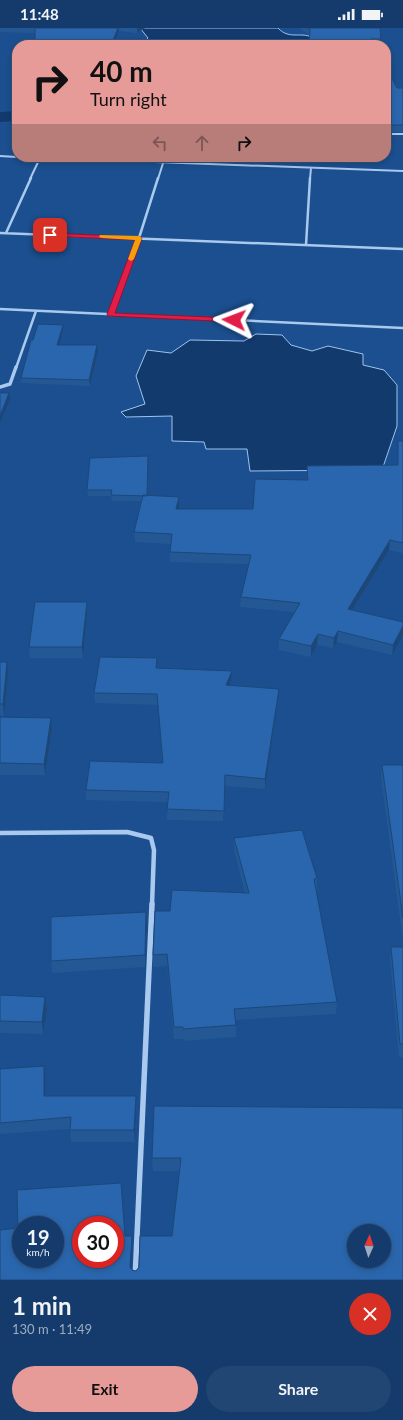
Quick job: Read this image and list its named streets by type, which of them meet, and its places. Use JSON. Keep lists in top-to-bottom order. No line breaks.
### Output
{"north":"top","page":{"status":"11:48","turn":["40 m","Turn right"],"speed":"19 km/h","limit":"30","heading":["1 min","130 m · 11:49"],"buttons":["Exit","Share"]}}
